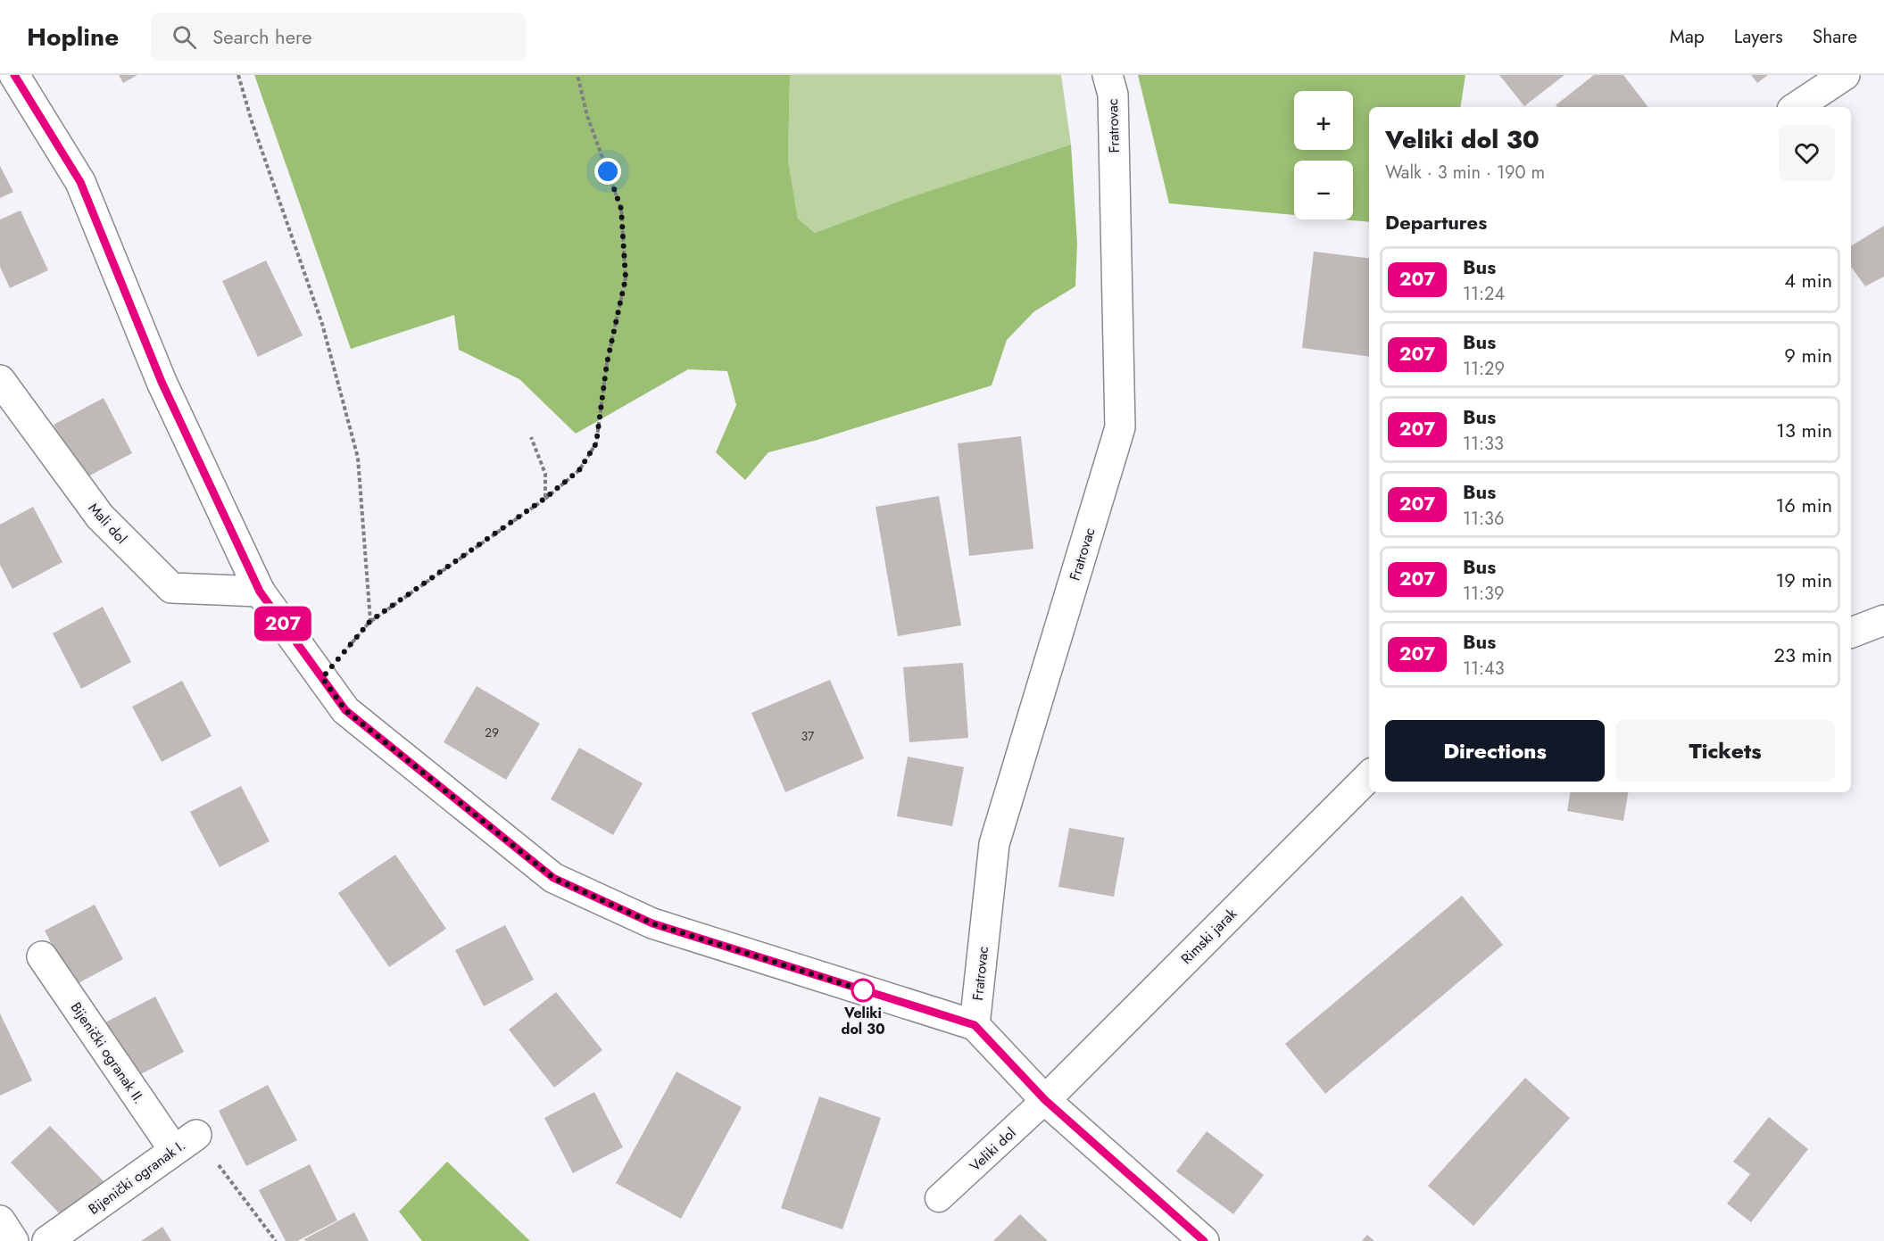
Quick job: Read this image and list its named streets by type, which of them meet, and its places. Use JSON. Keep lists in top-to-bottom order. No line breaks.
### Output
{"streets":{"street":["Fratrovac","Mali dol","Rimski jarak","Bijenički ogranak II.","Bijenički ogranak I."],"lane":["Veliki dol"]},"crossings":[["Rimski jarak","Veliki dol"],["Bijenički ogranak II.","Bijenički ogranak I."]],"places":["Veliki dol 30"],"lines":["bus line 207"],"house_numbers":["29","37"],"page":{"header":"Hopline","search":"Search here","nav":["Map","Layers","Share"],"on_map":"207","map_buttons":["+","−"],"heading":[["Veliki dol 30","Walk · 3 min · 190 m"],"Departures"],"list":[{"mark":"207","name":"Bus","note":"11:24","value":"4 min"},{"mark":"207","name":"Bus","note":"11:29","value":"9 min"},{"mark":"207","name":"Bus","note":"11:33","value":"13 min"},{"mark":"207","name":"Bus","note":"11:36","value":"16 min"},{"mark":"207","name":"Bus","note":"11:39","value":"19 min"},{"mark":"207","name":"Bus","note":"11:43","value":"23 min"}],"buttons":["Directions","Tickets"]}}
